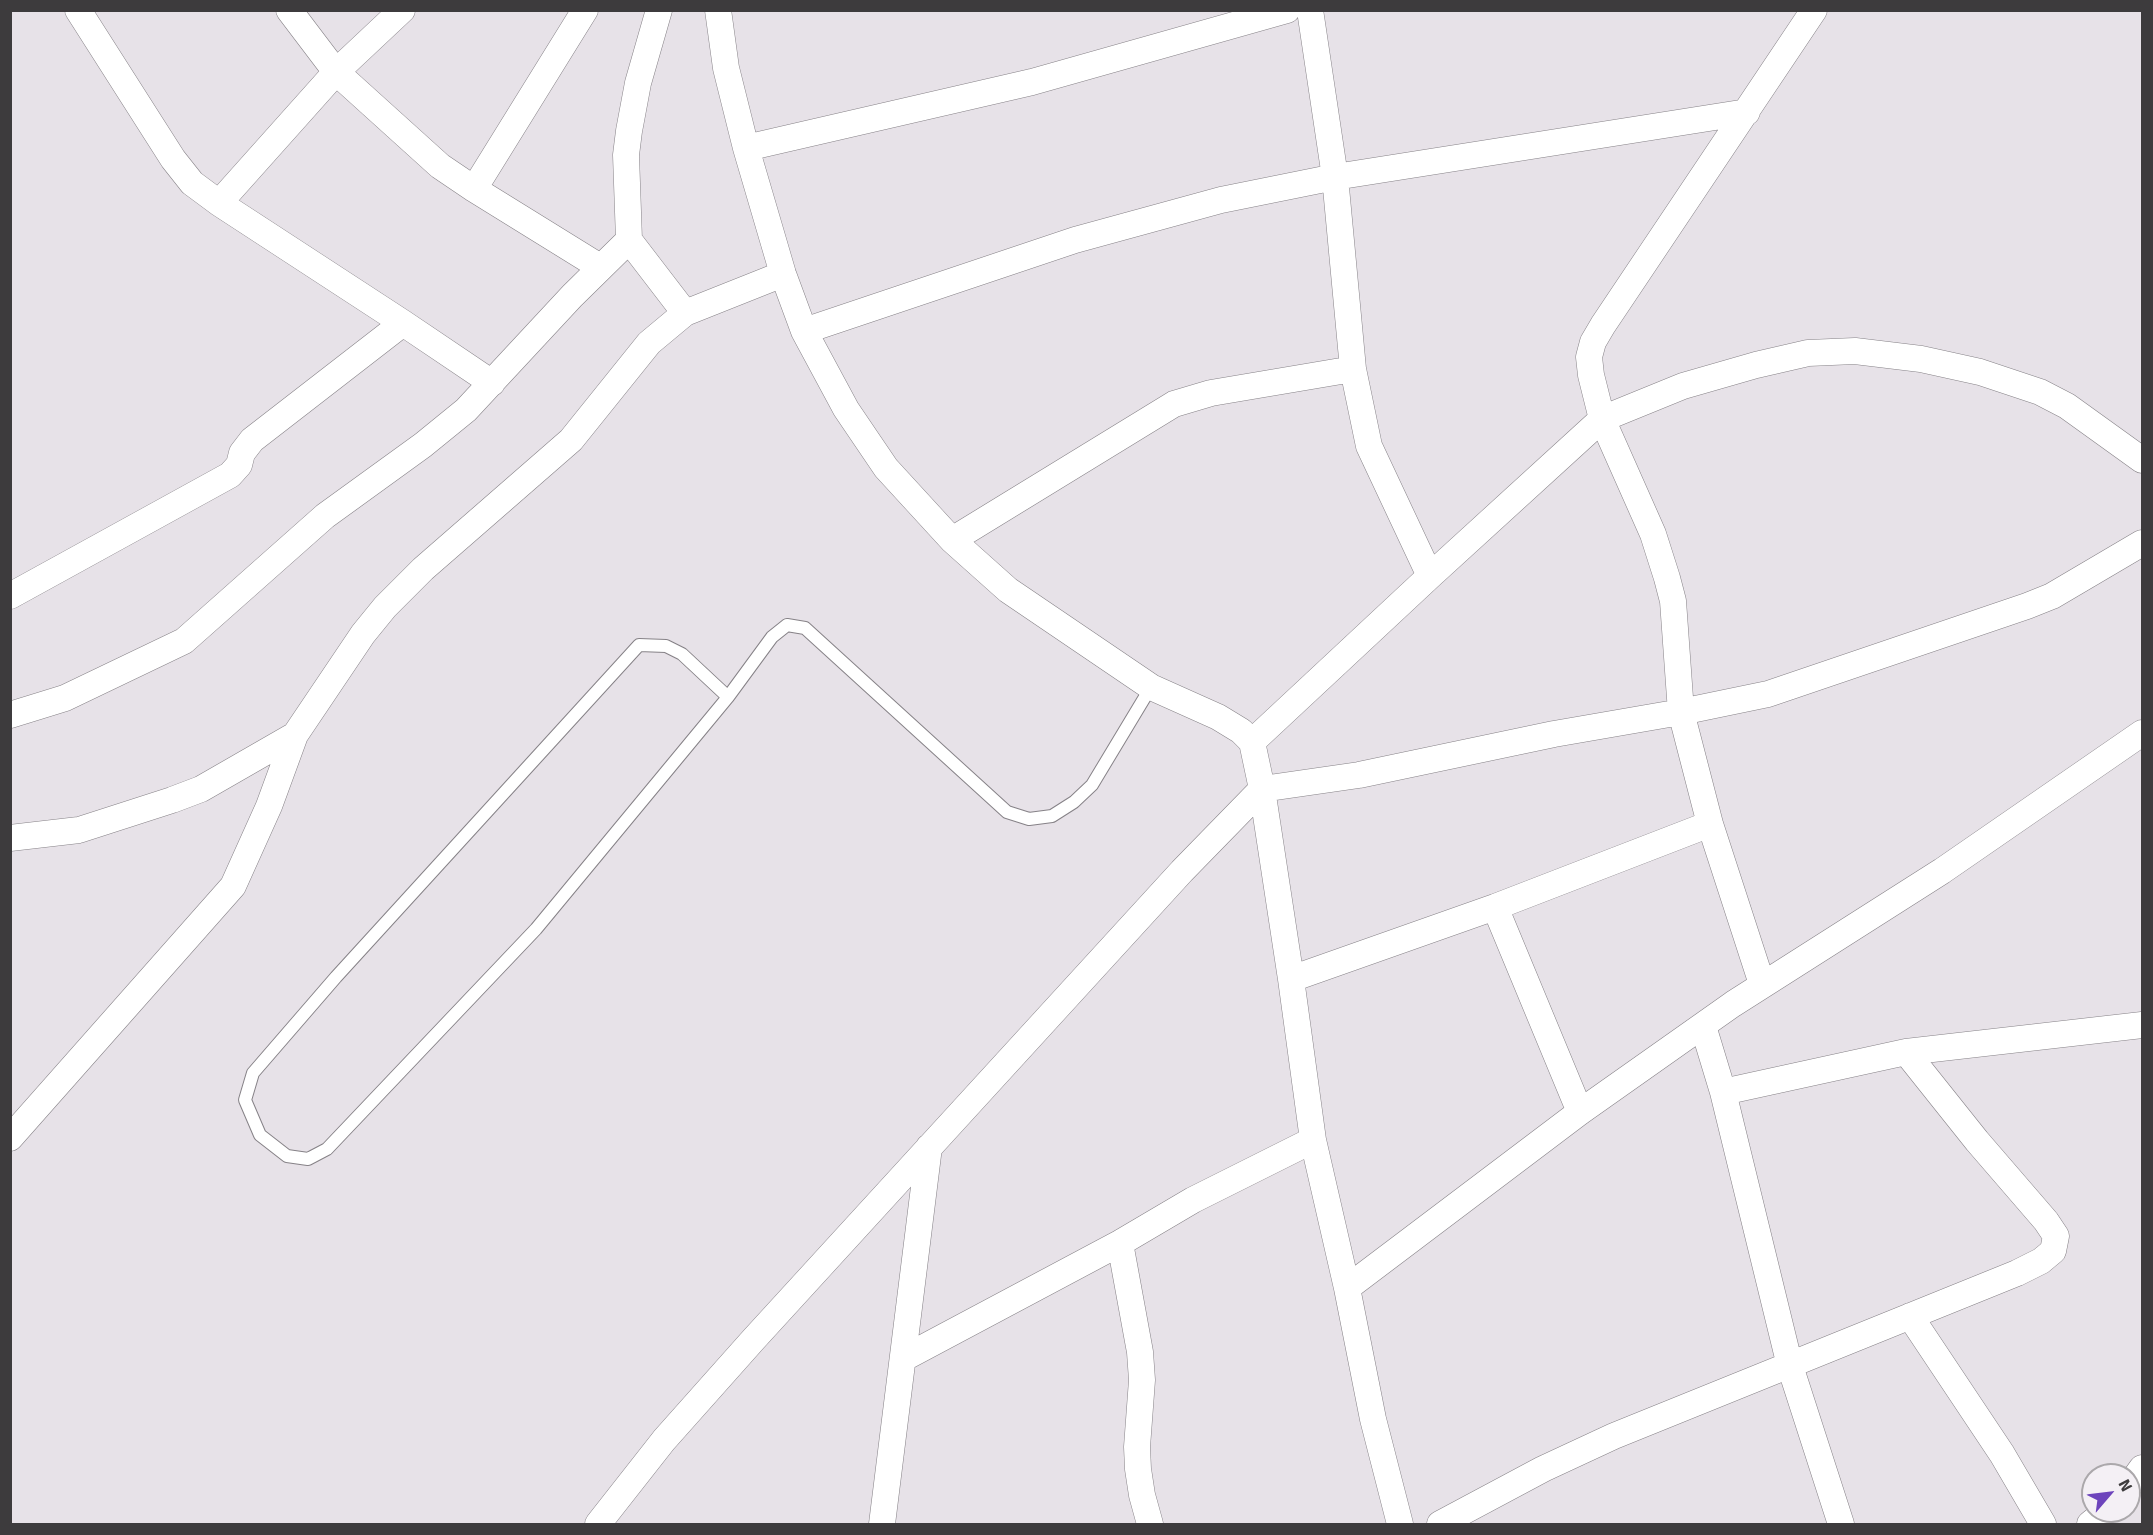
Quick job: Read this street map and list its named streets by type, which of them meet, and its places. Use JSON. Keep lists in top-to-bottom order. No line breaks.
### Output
{"north":"top right"}
